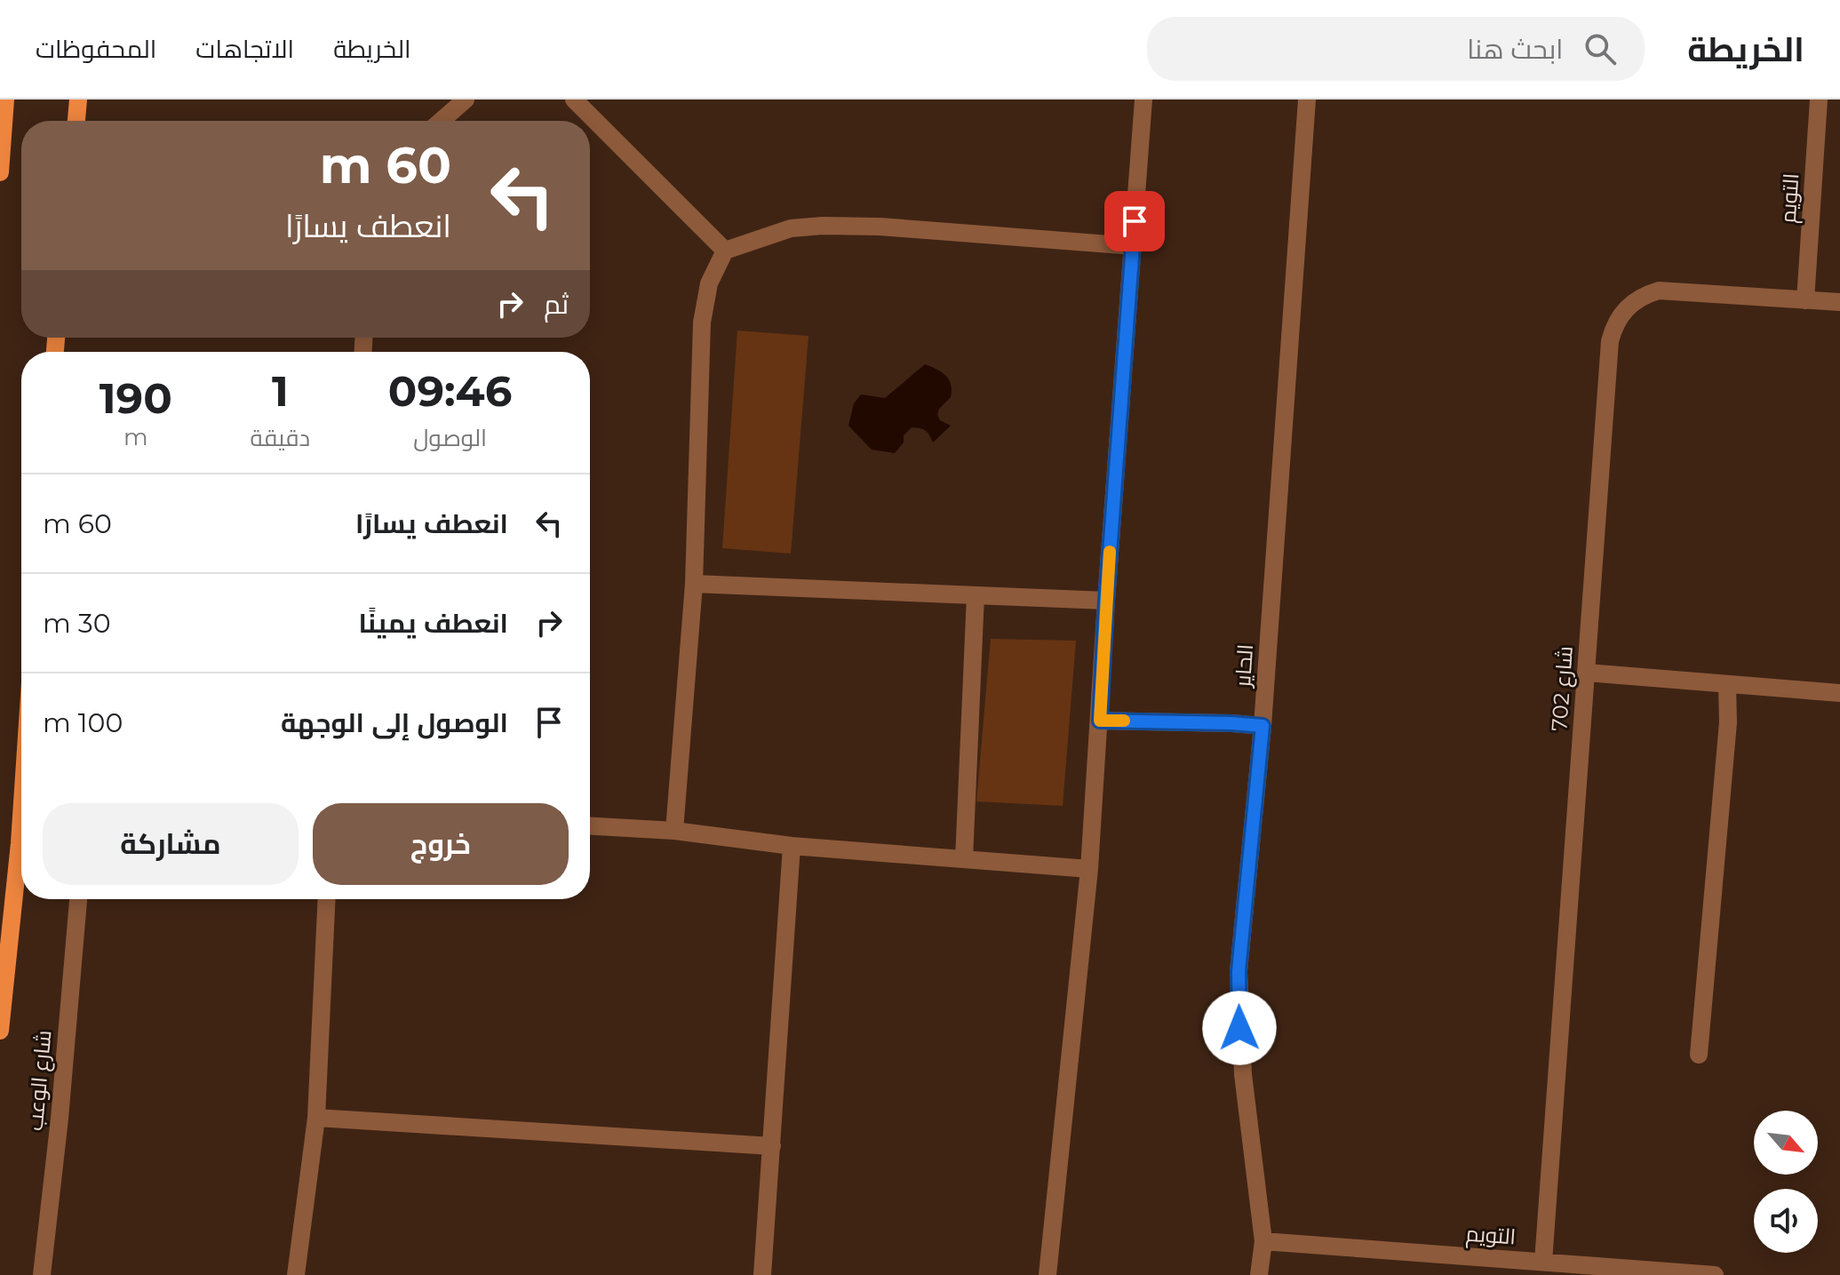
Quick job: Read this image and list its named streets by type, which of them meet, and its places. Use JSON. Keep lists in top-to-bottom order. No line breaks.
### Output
{"streets":{"main road":["شارع الوعب"],"street":["التويم","الحاير","شارع 702"]},"crossings":[["التويم","الحاير"],["التويم","شارع 702"]],"north":"bottom right","page":{"header":"الخريطة","search":"ابحث هنا","nav":["الخريطة","الاتجاهات","المحفوظات"],"turn":["60 m","انعطف يسارًا"],"then":"ثم","eta":["09:46","الوصول","1","دقيقة","190","m"],"list":[{"name":"انعطف يسارًا","value":"60 m"},{"name":"انعطف يمينًا","value":"30 m"},{"name":"الوصول إلى الوجهة","value":"100 m"}],"buttons":["خروج","مشاركة"]}}
